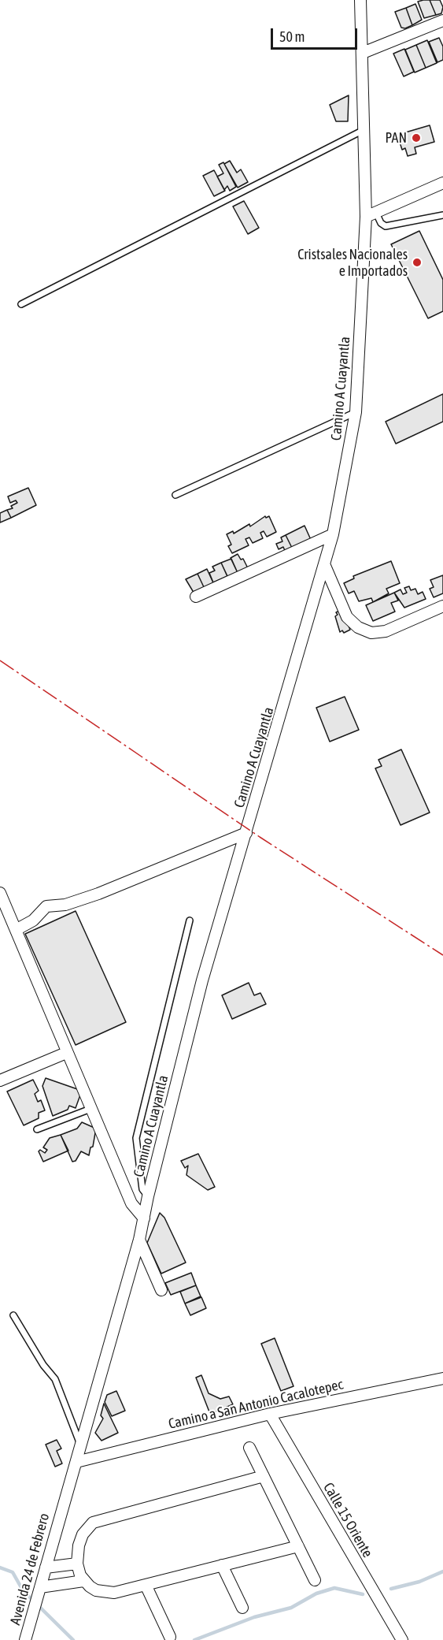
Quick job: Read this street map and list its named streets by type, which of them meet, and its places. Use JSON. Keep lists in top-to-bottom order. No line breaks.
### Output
{"streets":{"street":["Camino A Cuayantla","Camino a San Antonio Cacalotepec","Calle 15 Oriente","Avenida 24 de Febrero"]},"crossings":[["Camino A Cuayantla","Camino a San Antonio Cacalotepec"],["Camino A Cuayantla","Avenida 24 de Febrero"],["Camino a San Antonio Cacalotepec","Calle 15 Oriente"]],"places":["PAN","Cristsales Nacionales e Importados"],"scale_bar":"50 m"}
